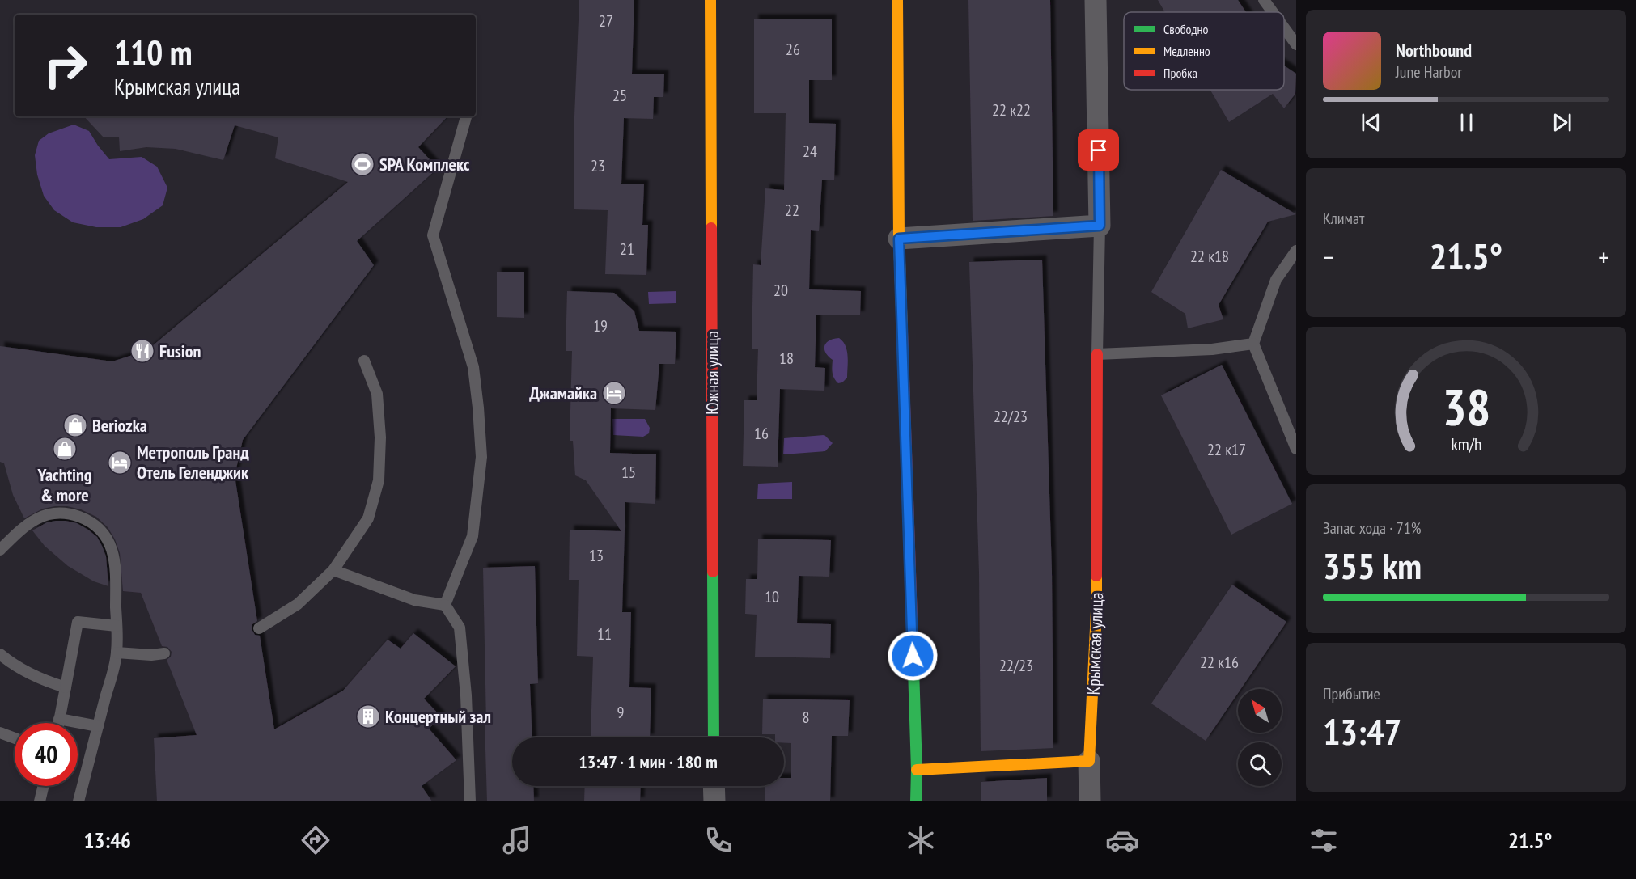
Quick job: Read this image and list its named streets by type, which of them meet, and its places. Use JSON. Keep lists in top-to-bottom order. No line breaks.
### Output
{"streets":{"street":["Южная улица","Крымская улица"]},"places":{"sports":["SPA Комплекс"],"restaurant":["Fusion"],"hotel":["Джамайка","Метрополь Гранд Отель Геленджик"],"shop":["Beriozka","Yachting & more"],"building":["Концертный зал"]},"house_numbers":["27","26","25","22 к22","24","23","22","21","22 к18","20","19","18","22/23","16","22 к17","15","13","10","11","22 к16","22/23","9","8"],"legend":["Свободно","Медленно","Пробка"],"north":"top left","page":{"turn":["110 m","Крымская улица"],"song":["Northbound","June Harbor"],"tile":["Климат",["Запас хода · 71%","355 km"],["Прибытие","13:47"]],"heat":["−","21.5°","+"],"limit":"40","trip":"13:47 · 1 мин · 180 m","tabs":["13:46","21.5°"],"gauge":["38","km/h"]}}
